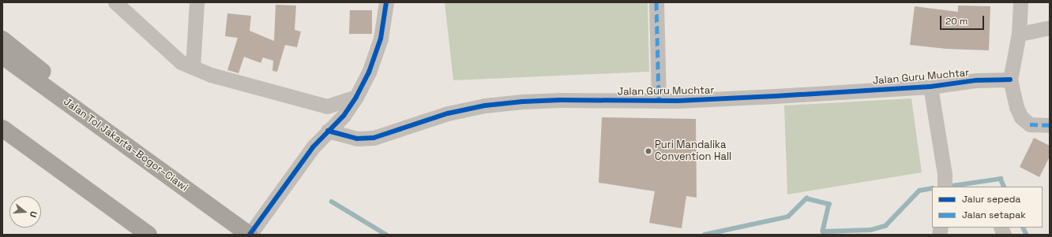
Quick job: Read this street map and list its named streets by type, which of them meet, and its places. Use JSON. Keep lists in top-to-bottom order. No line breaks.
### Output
{"streets":{"highway":["Jalan Tol Jakarta–Bogor–Ciawi"],"street":["Jalan Guru Muchtar"]},"places":["Puri Mandalika Convention Hall"],"legend":["Jalur sepeda","Jalan setapak"],"scale_bar":"20 m","north":"right"}
